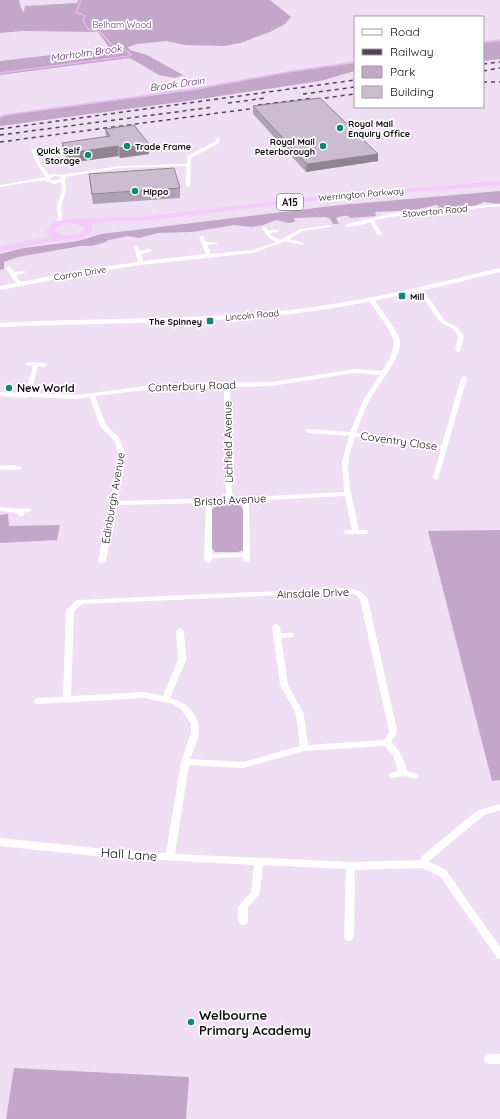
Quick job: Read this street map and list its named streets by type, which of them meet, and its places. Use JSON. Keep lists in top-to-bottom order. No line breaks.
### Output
{"streets":{"highway":["Werrington Parkway","A15"],"street":["Staverton Road","Carron Drive","Lincoln Road","Canterbury Road","Coventry Close","Lichfield Avenue","Edinburgh Avenue","Bristol Avenue","Ainsdale Drive","Hall Lane"]},"crossings":[["Werrington Parkway","A15"],["Canterbury Road","Lichfield Avenue"],["Canterbury Road","Edinburgh Avenue"],["Lichfield Avenue","Bristol Avenue"],["Edinburgh Avenue","Bristol Avenue"]],"water":["Marholm Brook","Brook Drain"],"parks":["Belham Wood"],"places":{"other":["Royal Mail Enquiry Office","Trade Frame","Royal Mail Peterborough","Quick Self Storage","Hippo","New World","Welbourne Primary Academy"],"transit":["Mill","The Spinney"]},"legend":["Road","Railway","Park","Building"]}
